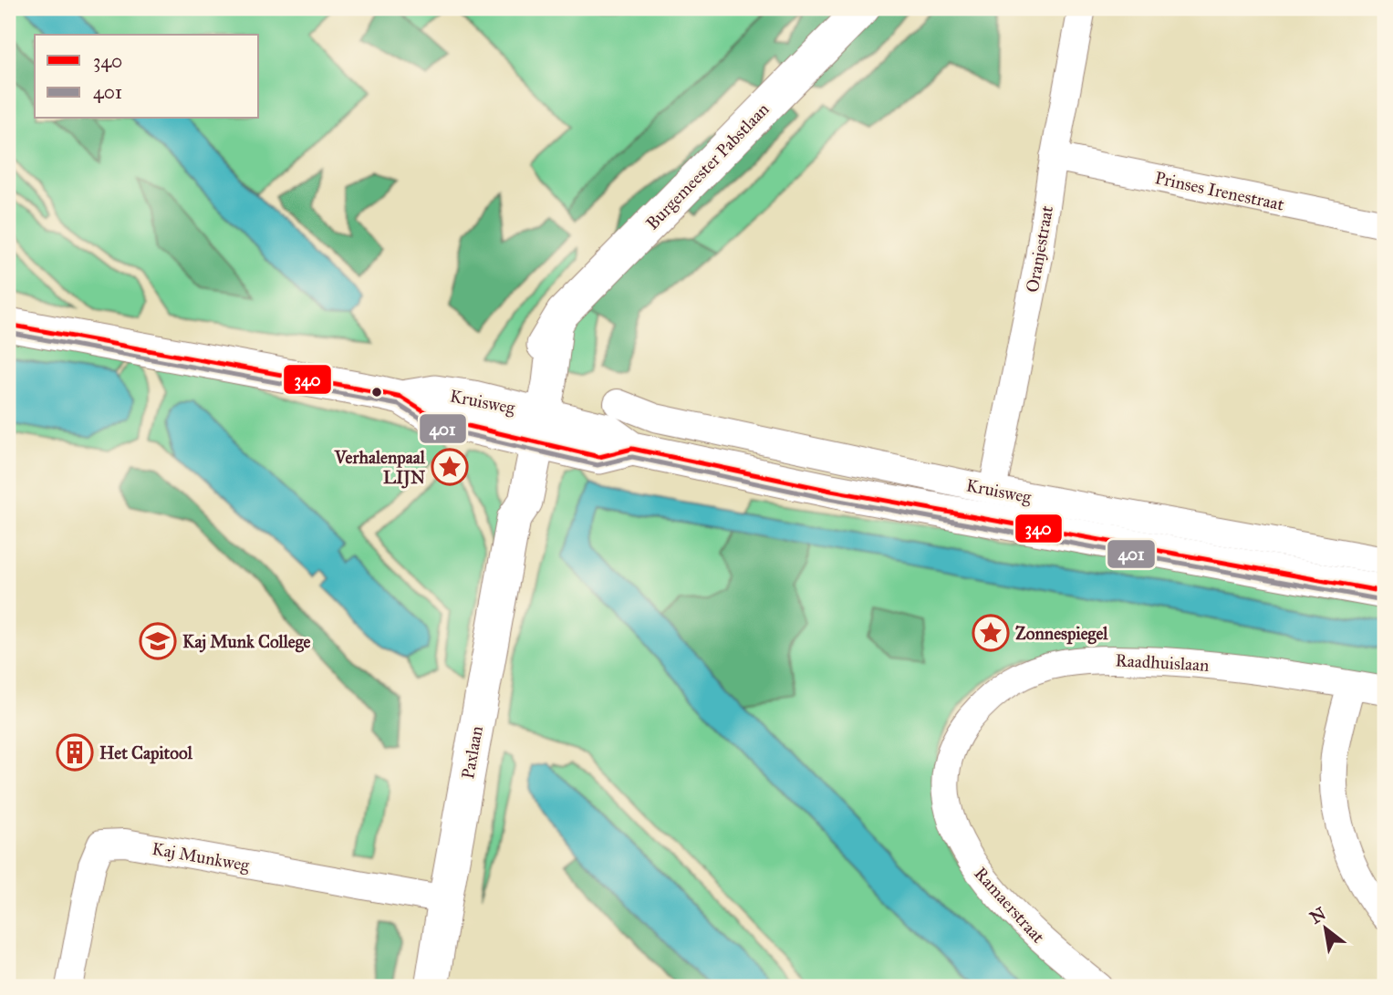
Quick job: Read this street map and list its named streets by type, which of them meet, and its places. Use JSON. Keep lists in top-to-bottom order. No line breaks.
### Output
{"streets":{"street":["Burgemeester Pabstlaan","Prinses Irenestraat","Oranjestraat","Kruisweg","Raadhuislaan","Paxlaan","Kaj Munkweg","Ramaerstraat"]},"crossings":[["Burgemeester Pabstlaan","Kruisweg"],["Burgemeester Pabstlaan","Paxlaan"],["Prinses Irenestraat","Oranjestraat"],["Oranjestraat","Kruisweg"],["Kruisweg","Paxlaan"],["Raadhuislaan","Ramaerstraat"],["Paxlaan","Kaj Munkweg"]],"places":{"place":["Verhalenpaal LIJN","Zonnespiegel"],"school or university":["Kaj Munk College"],"building":["Het Capitool"]},"lines":["transit line 340","transit line 401"],"legend":["340","401"],"north":"top left"}
